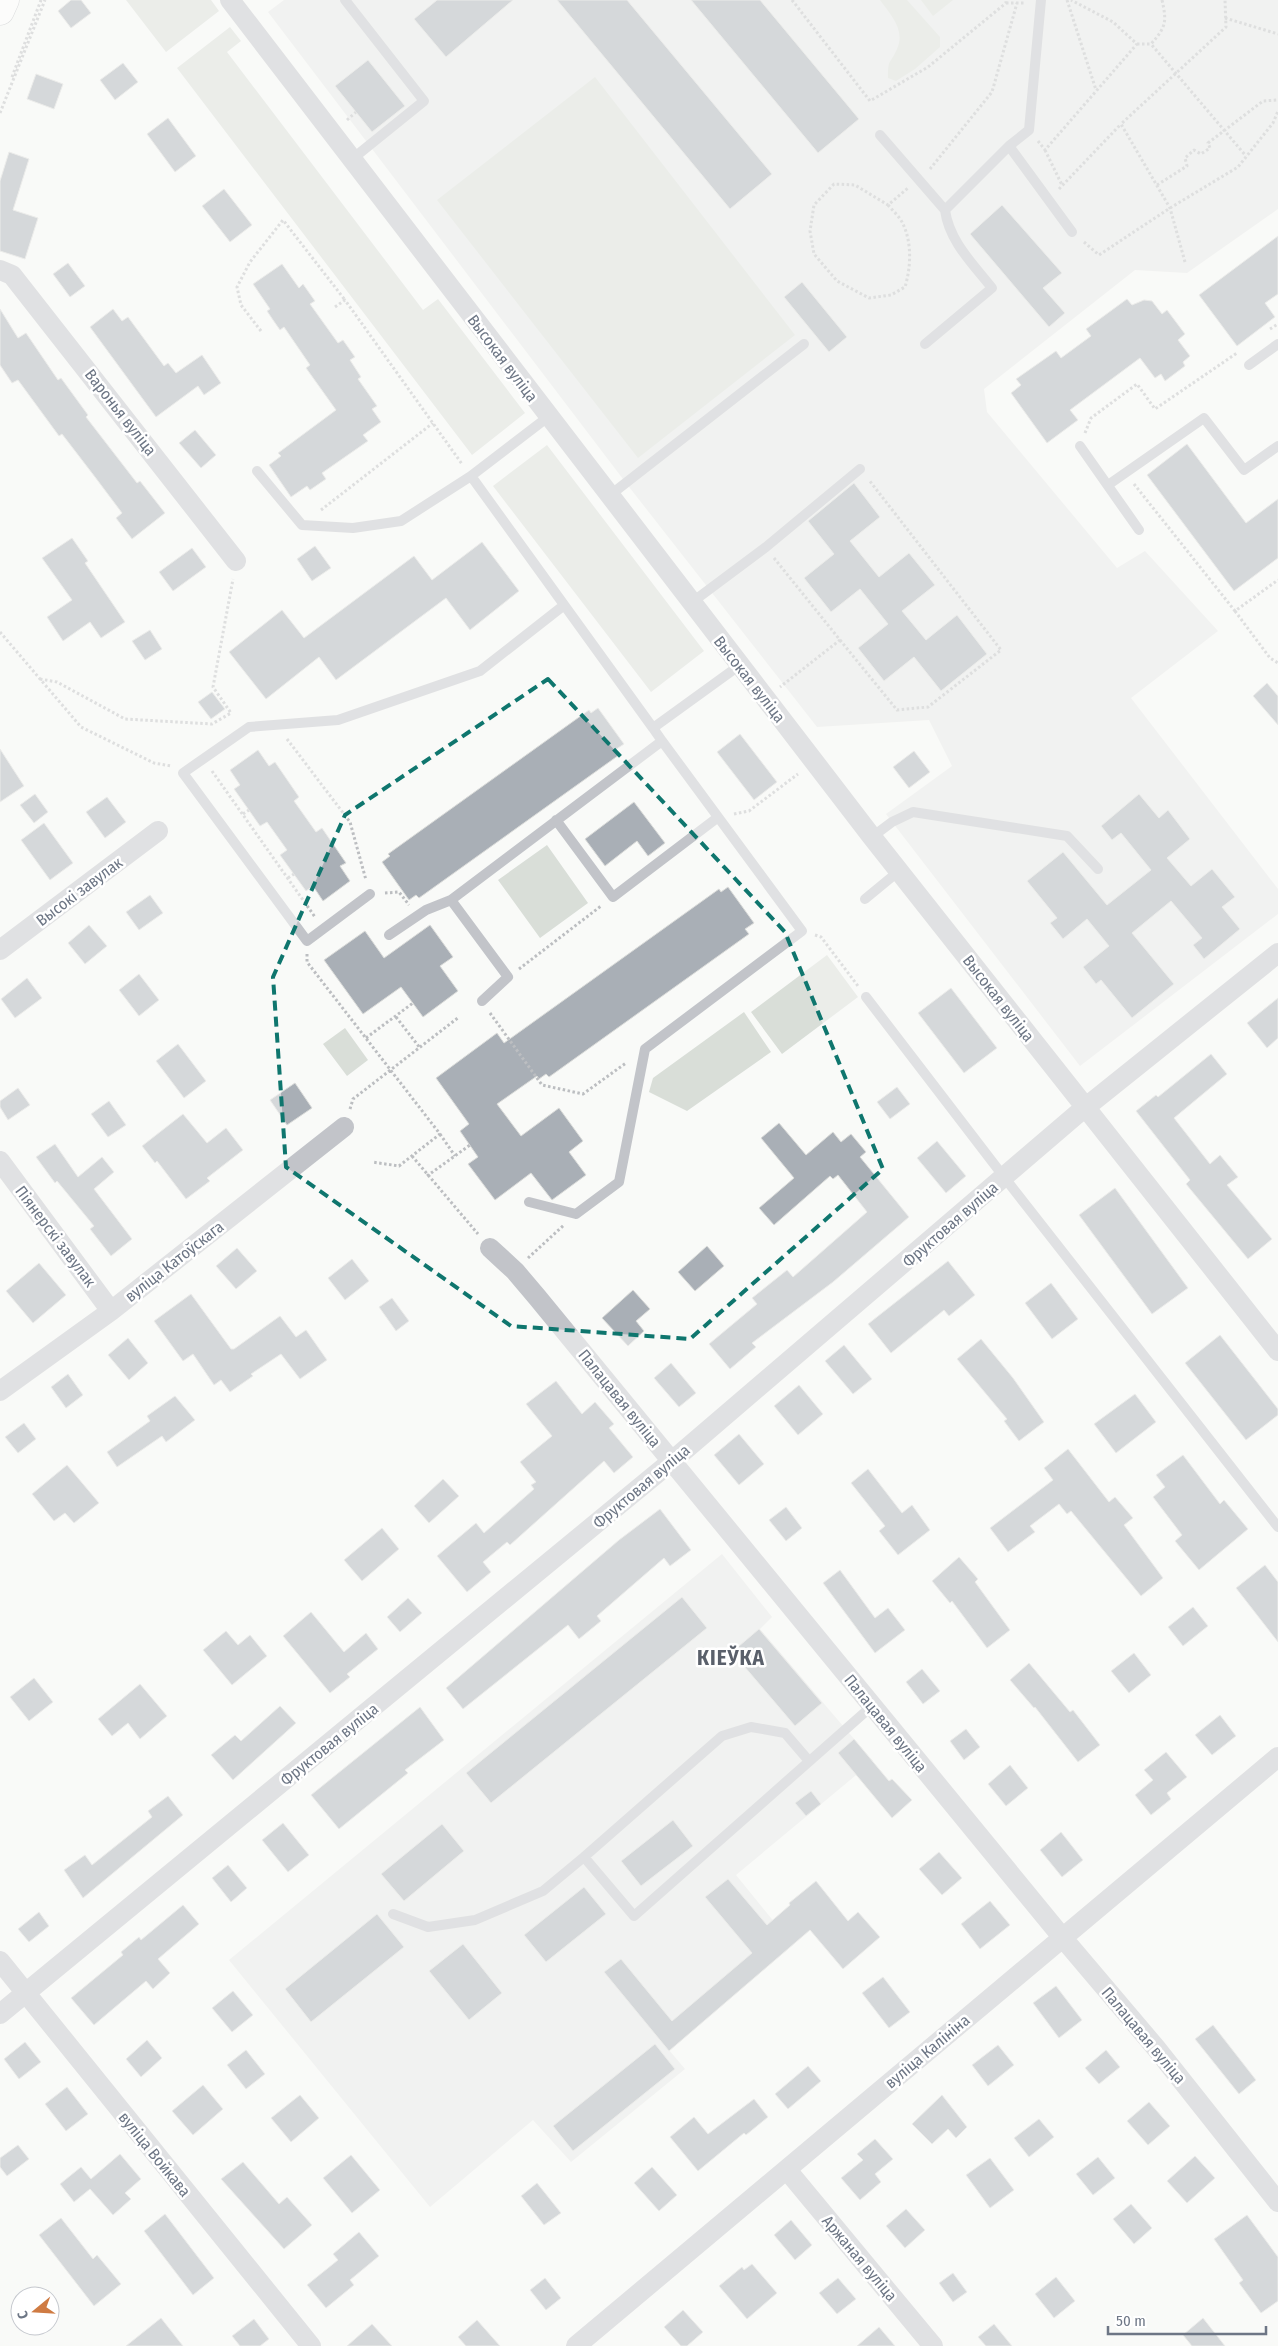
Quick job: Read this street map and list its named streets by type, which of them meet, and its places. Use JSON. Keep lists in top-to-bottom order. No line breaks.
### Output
{"streets":{"street":["Высокая вуліца","Варонья вуліца","Высокі завулак","Фруктовая вуліца","Піянерскі завулак","вуліца Катоўскага","Палацавая вуліца","вуліца Калініна","вуліца Войкава","Аржаная вуліца"]},"crossings":[["Высокая вуліца","Фруктовая вуліца"],["Фруктовая вуліца","Палацавая вуліца"],["Фруктовая вуліца","вуліца Войкава"],["Піянерскі завулак","вуліца Катоўскага"],["Палацавая вуліца","вуліца Калініна"],["вуліца Калініна","Аржаная вуліца"]],"districts":["КІЕЎКА"],"scale_bar":"50 m","north":"left"}
